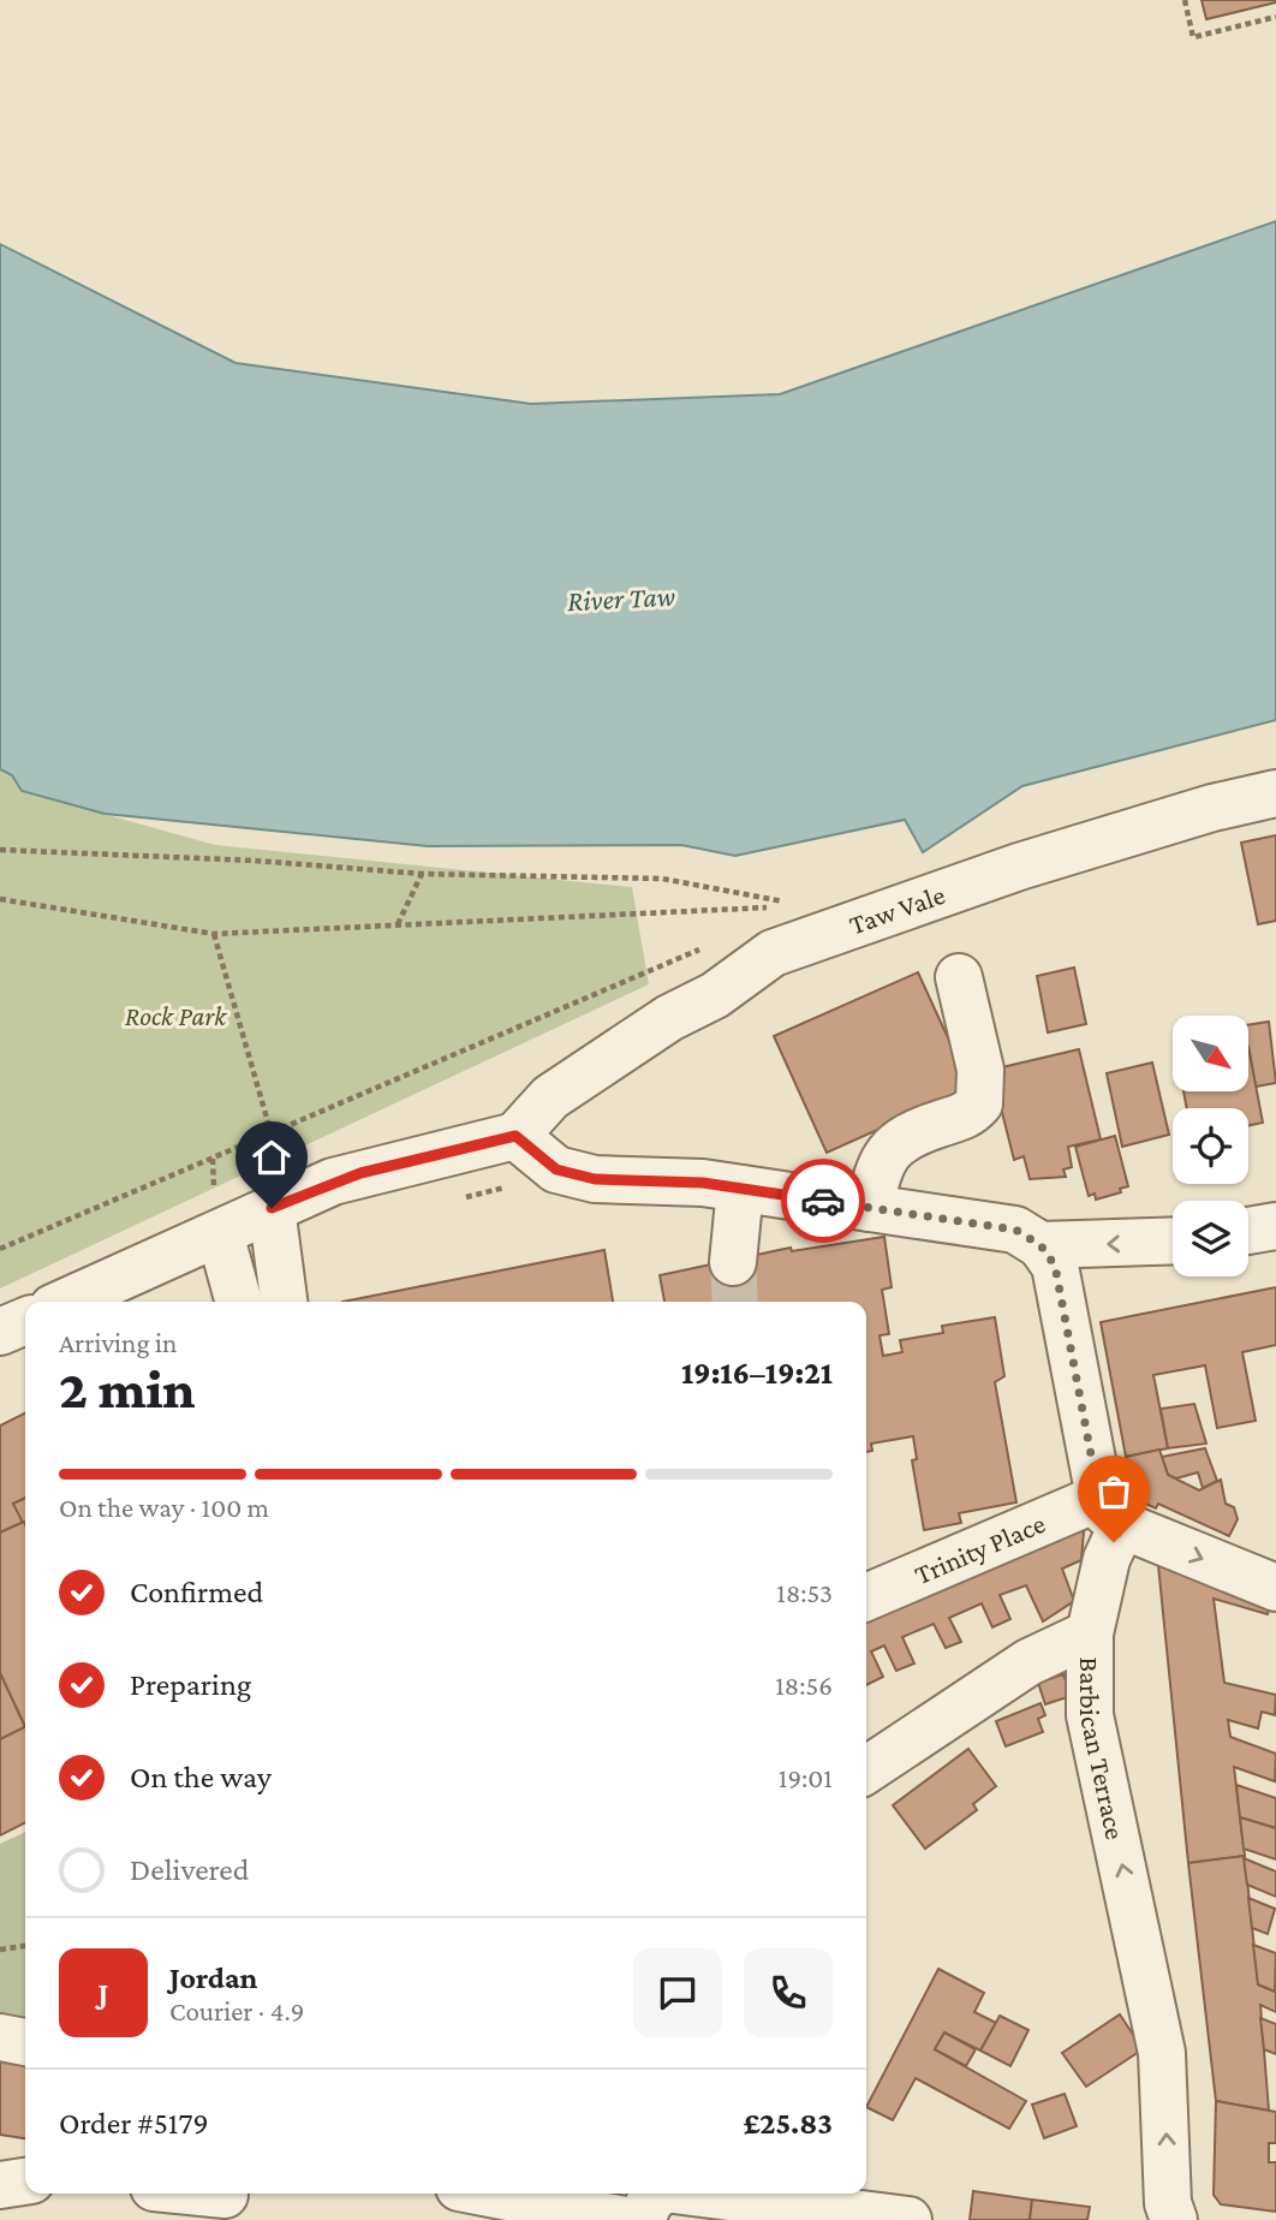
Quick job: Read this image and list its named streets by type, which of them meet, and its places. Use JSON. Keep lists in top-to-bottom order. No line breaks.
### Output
{"streets":{"street":["Taw Vale","Trinity Place","Barbican Terrace"]},"crossings":[["Trinity Place","Barbican Terrace"]],"one_way":["Barbican Terrace"],"water":["River Taw"],"parks":["Rock Park"],"north":"bottom right","page":{"heading":["2 min","Arriving in","19:16–19:21"],"panel":["Jordan","Courier · 4.9","Order #5179","£25.83"],"bar":"On the way · 100 m","list":[["Confirmed","18:53"],["Preparing","18:56"],["On the way","19:01"],"Delivered"],"round":"J"}}
